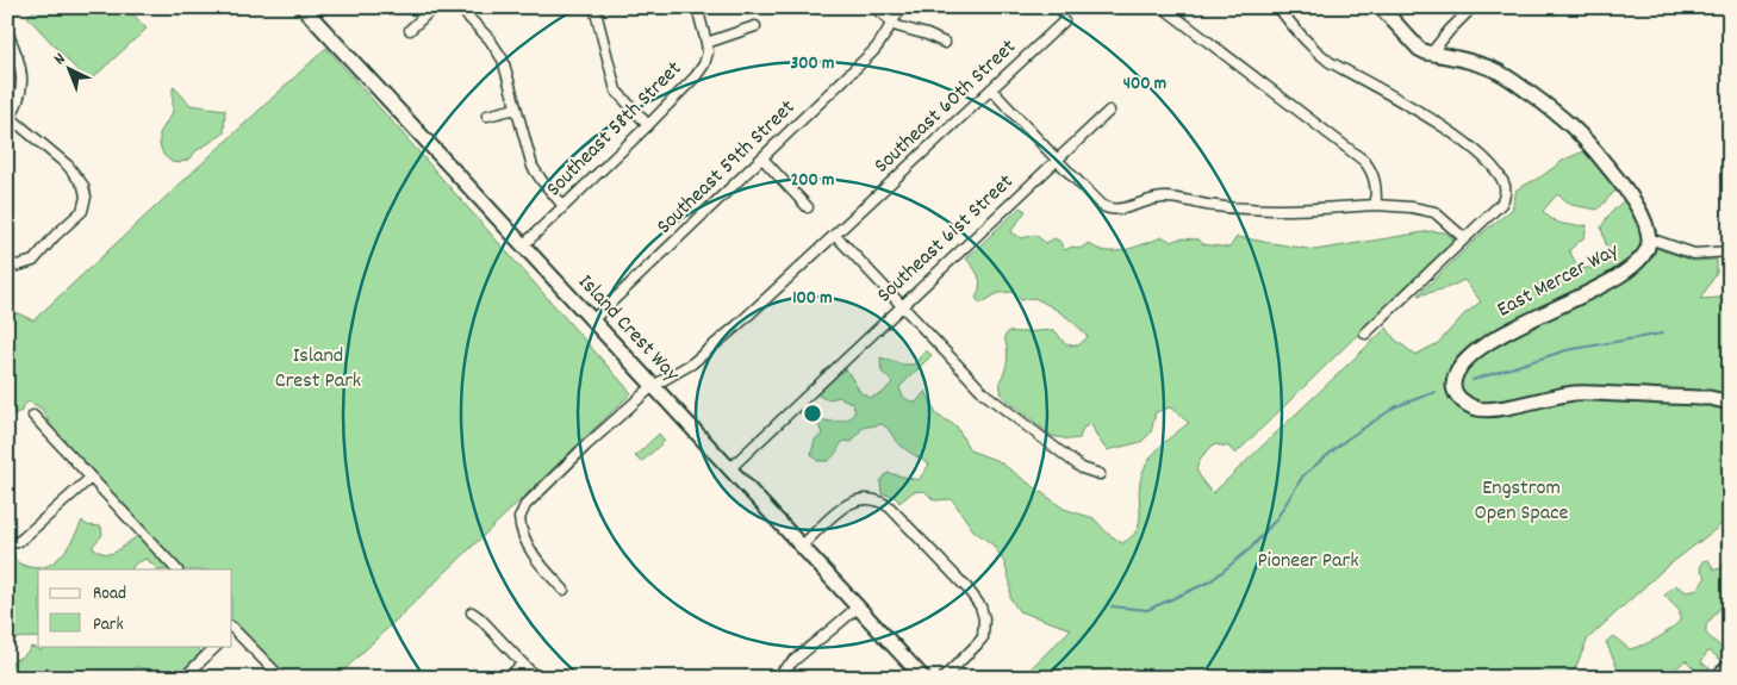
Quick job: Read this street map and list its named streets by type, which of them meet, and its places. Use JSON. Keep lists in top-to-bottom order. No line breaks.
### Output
{"streets":{"main road":["East Mercer Way","Island Crest Way"],"street":["Southeast 60th Street","Southeast 58th Street","Southeast 59th Street","Southeast 61st Street"]},"crossings":[["Southeast 60th Street","Island Crest Way"],["Southeast 58th Street","Island Crest Way"],["Southeast 59th Street","Island Crest Way"],["Southeast 61st Street","Island Crest Way"]],"parks":["Island Crest Park","Engstrom Open Space","Pioneer Park"],"legend":["Road","Park"],"north":"top left","rings":["300 m","400 m","200 m","100 m"]}
